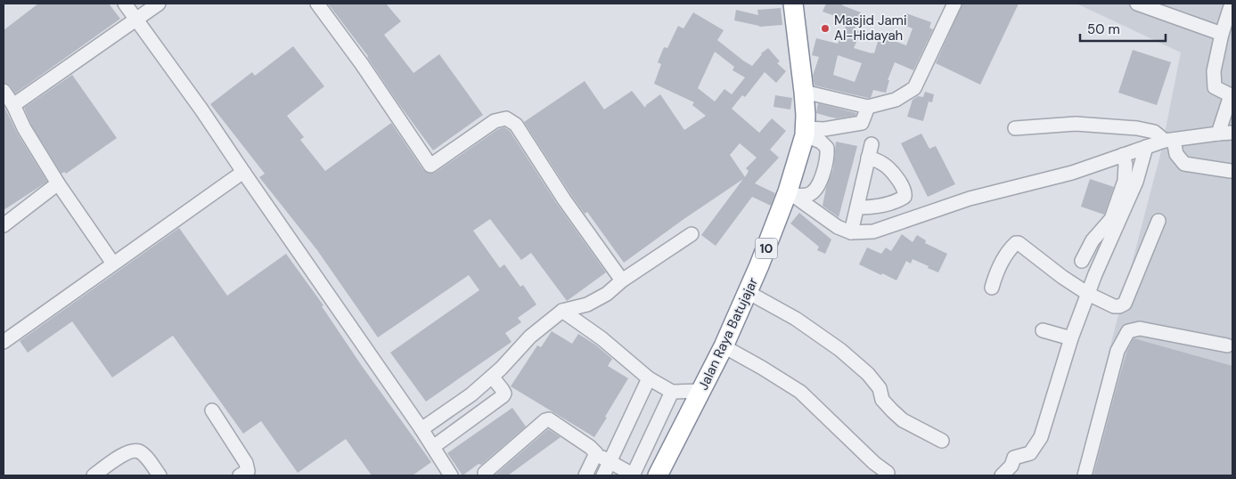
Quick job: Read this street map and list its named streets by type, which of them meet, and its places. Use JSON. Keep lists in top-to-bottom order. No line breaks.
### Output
{"streets":{"highway":["10","Jalan Raya Batujajar"]},"places":["Masjid Jami Al-Hidayah"],"scale_bar":"50 m"}
